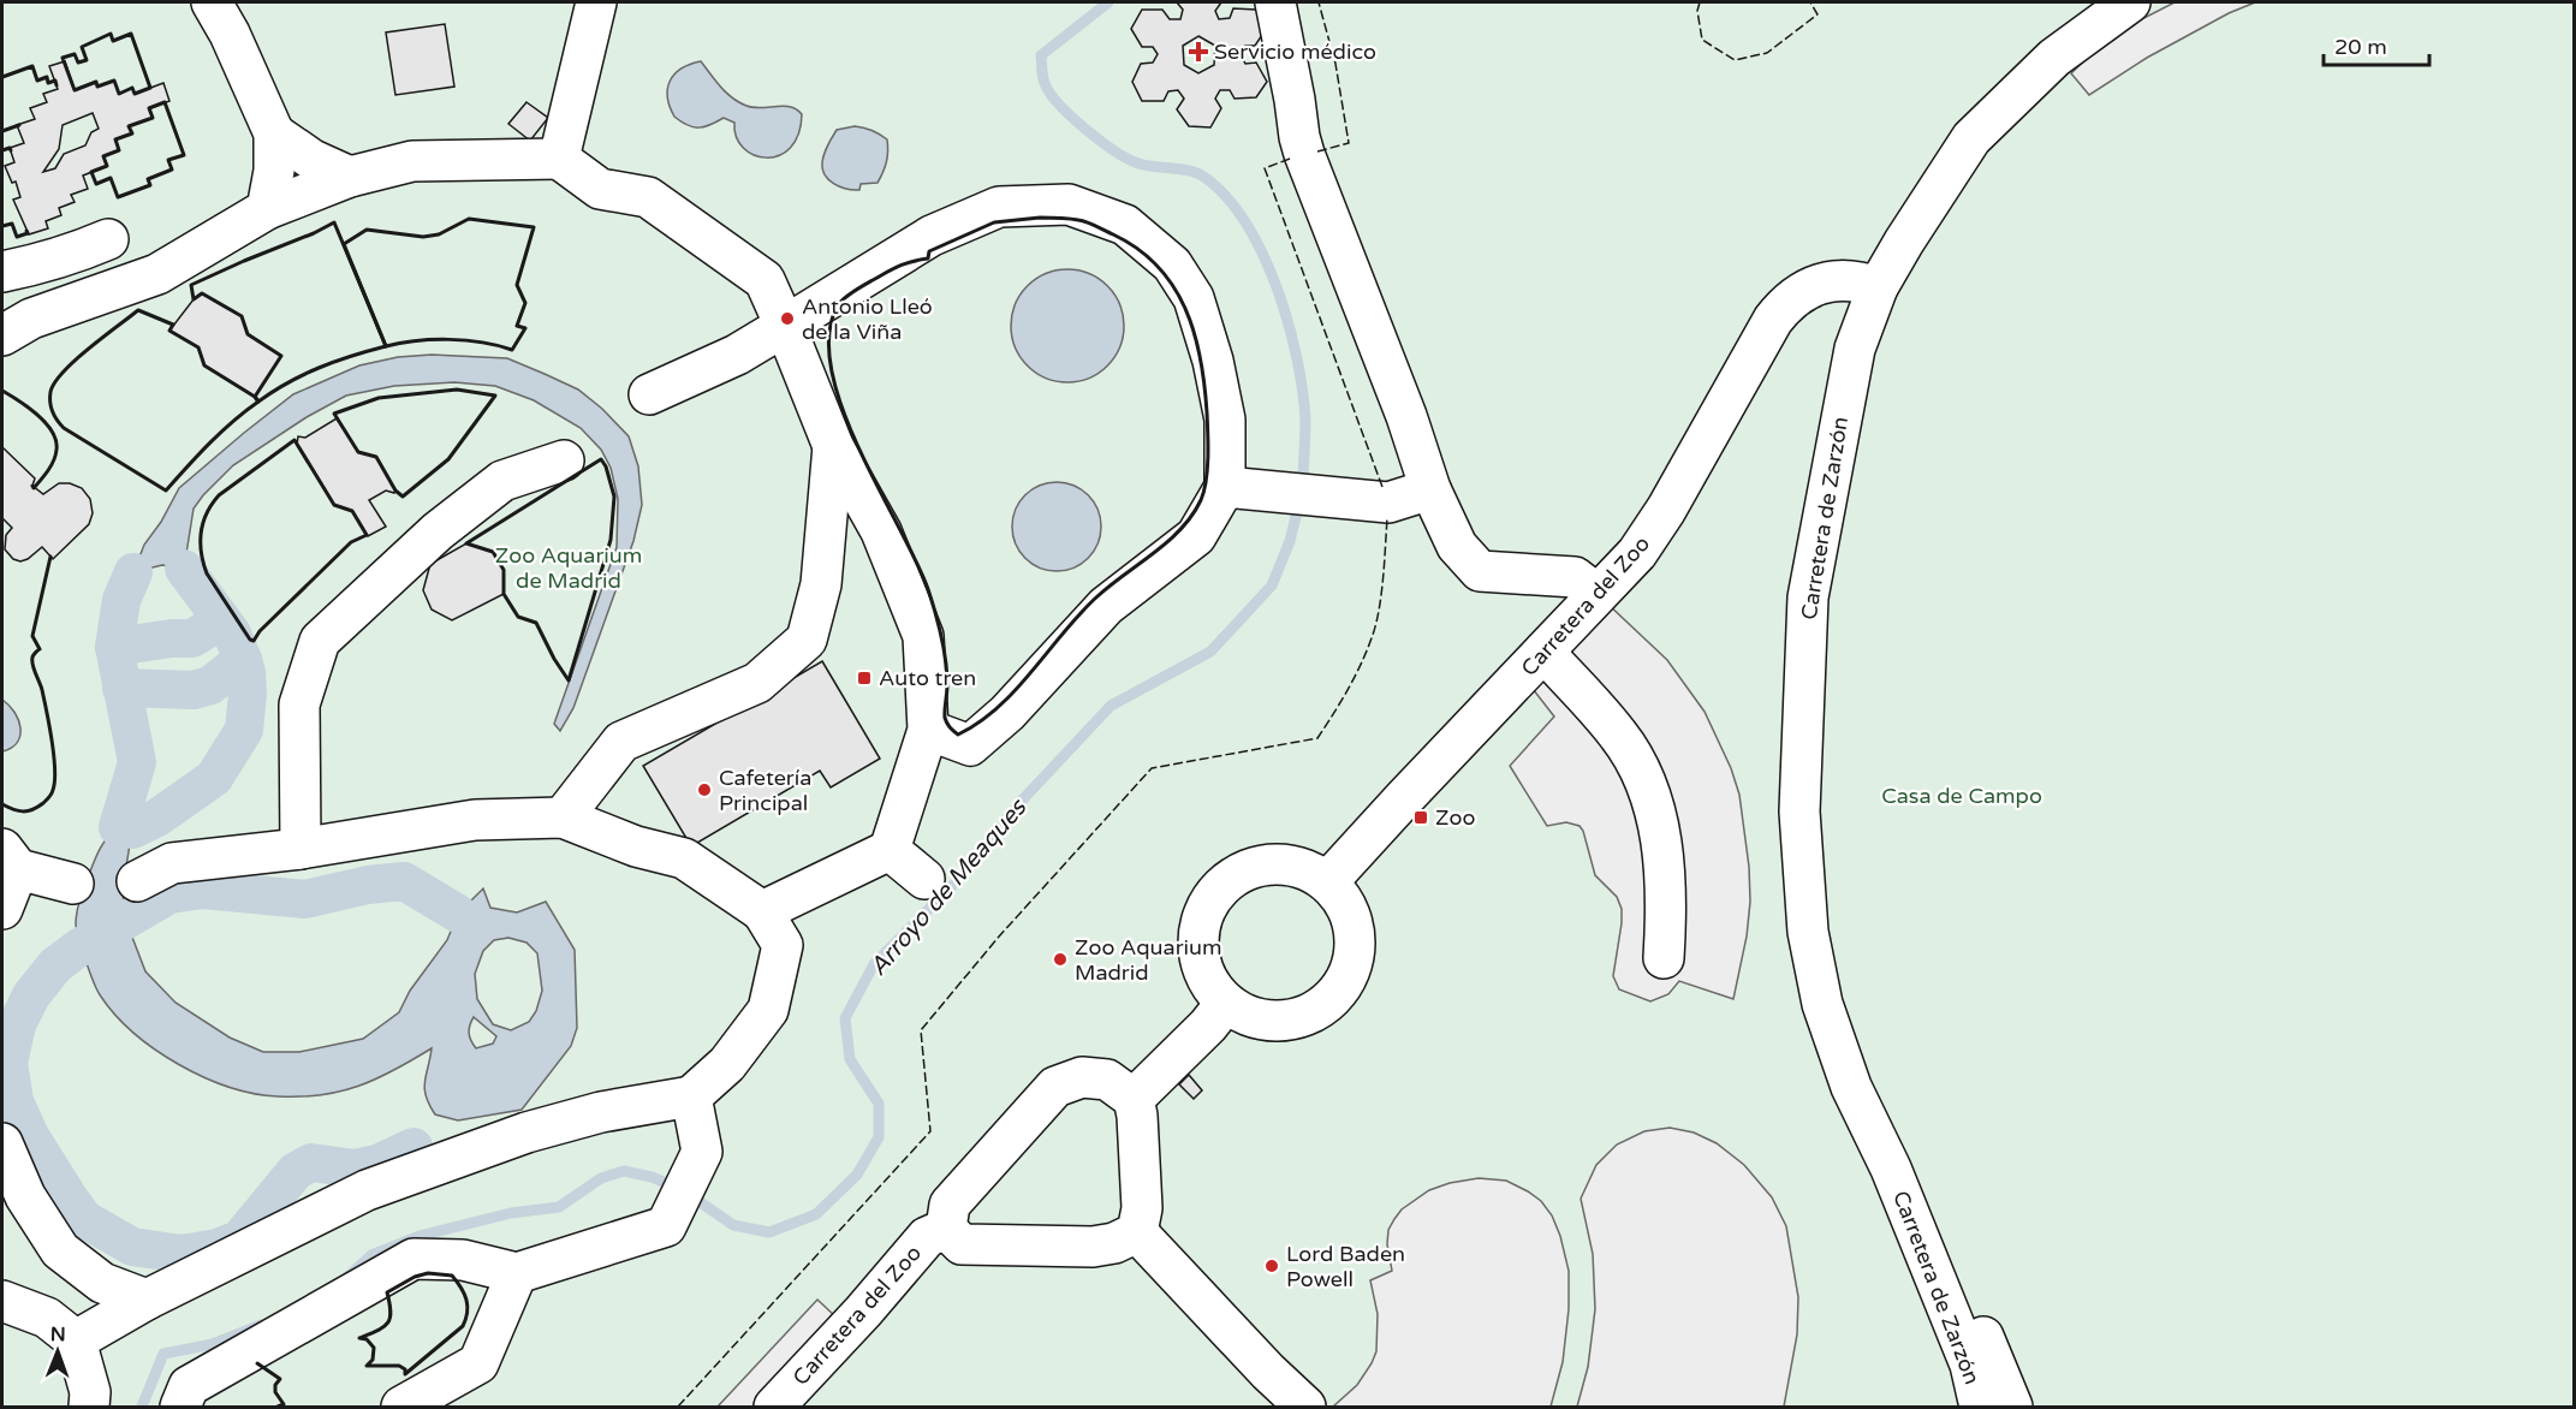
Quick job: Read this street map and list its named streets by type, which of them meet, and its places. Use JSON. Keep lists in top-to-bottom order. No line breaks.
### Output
{"streets":{"street":["Carretera de Zarzón","Carretera del Zoo"]},"crossings":[["Carretera de Zarzón","Carretera del Zoo"]],"water":["Arroyo de Meaques"],"parks":["Zoo Aquarium de Madrid","Casa de Campo"],"places":{"health":["Servicio médico"],"other":["Antonio Lleó de la Viña","Cafetería Principal","Zoo Aquarium Madrid","Lord Baden Powell"],"transit":["Auto tren","Zoo"]},"scale_bar":"20 m","north":"top"}
